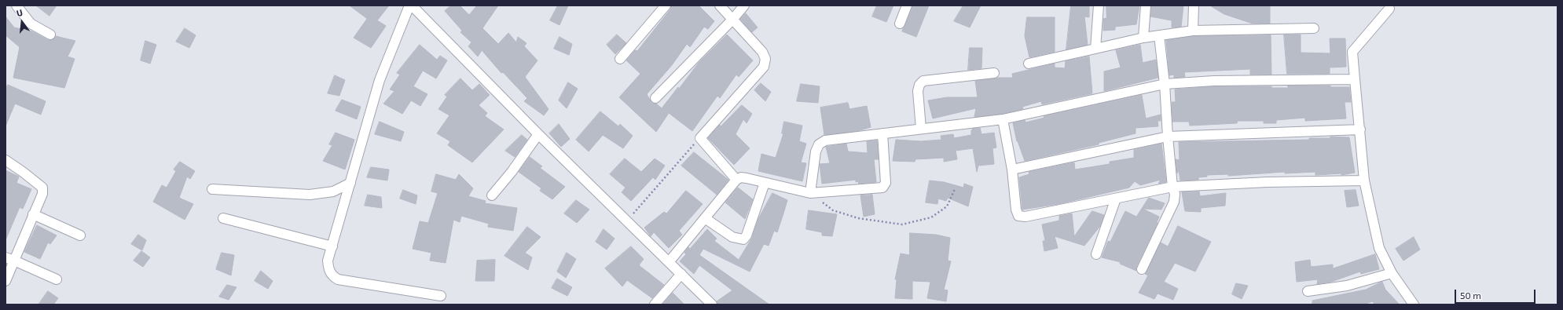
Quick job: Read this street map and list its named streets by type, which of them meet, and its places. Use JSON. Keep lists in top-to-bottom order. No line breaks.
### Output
{"scale_bar":"50 m","north":"top"}
